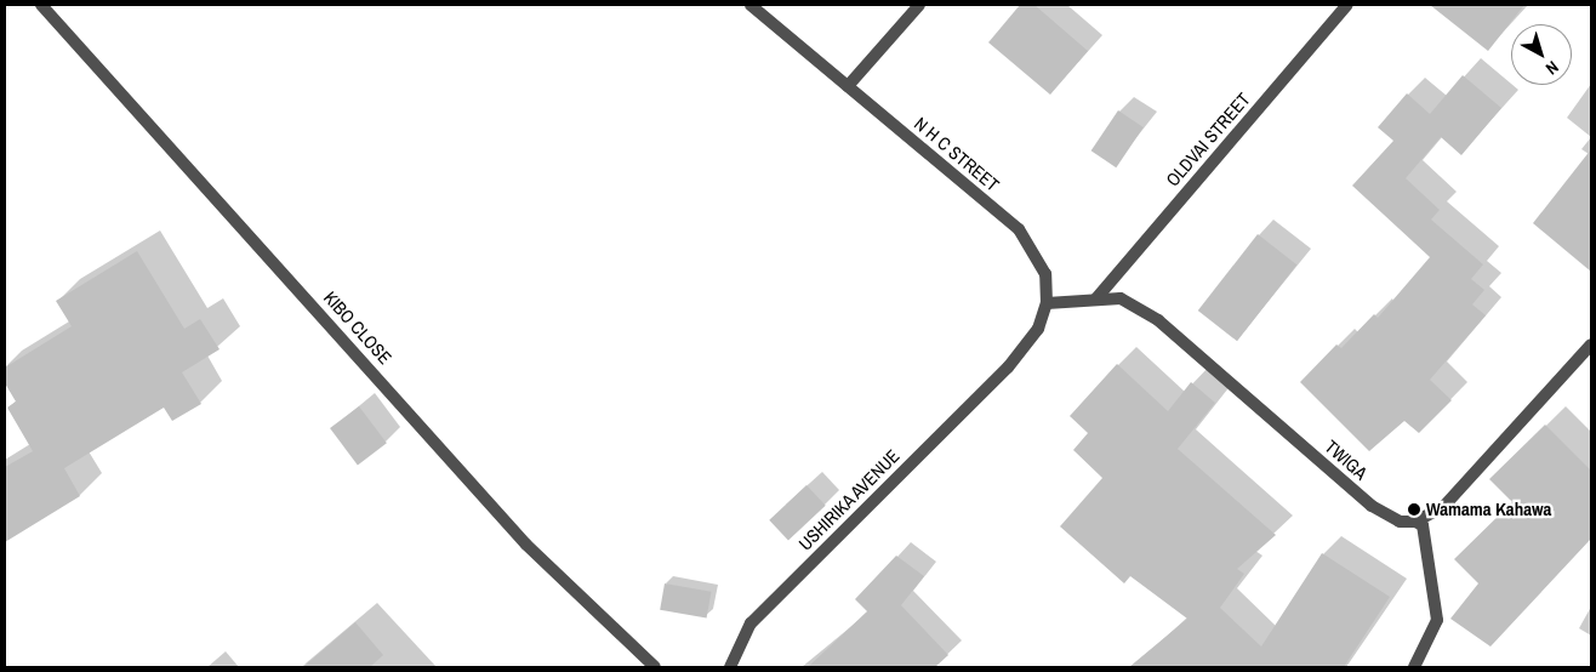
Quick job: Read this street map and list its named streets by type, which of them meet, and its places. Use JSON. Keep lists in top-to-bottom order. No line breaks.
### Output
{"streets":{"street":["OLDVAI STREET","N H C STREET","KIBO CLOSE","TWIGA","USHIRIKA AVENUE"]},"crossings":[["OLDVAI STREET","TWIGA"],["N H C STREET","TWIGA"],["N H C STREET","USHIRIKA AVENUE"]],"places":["Wamama Kahawa"],"north":"bottom right"}
